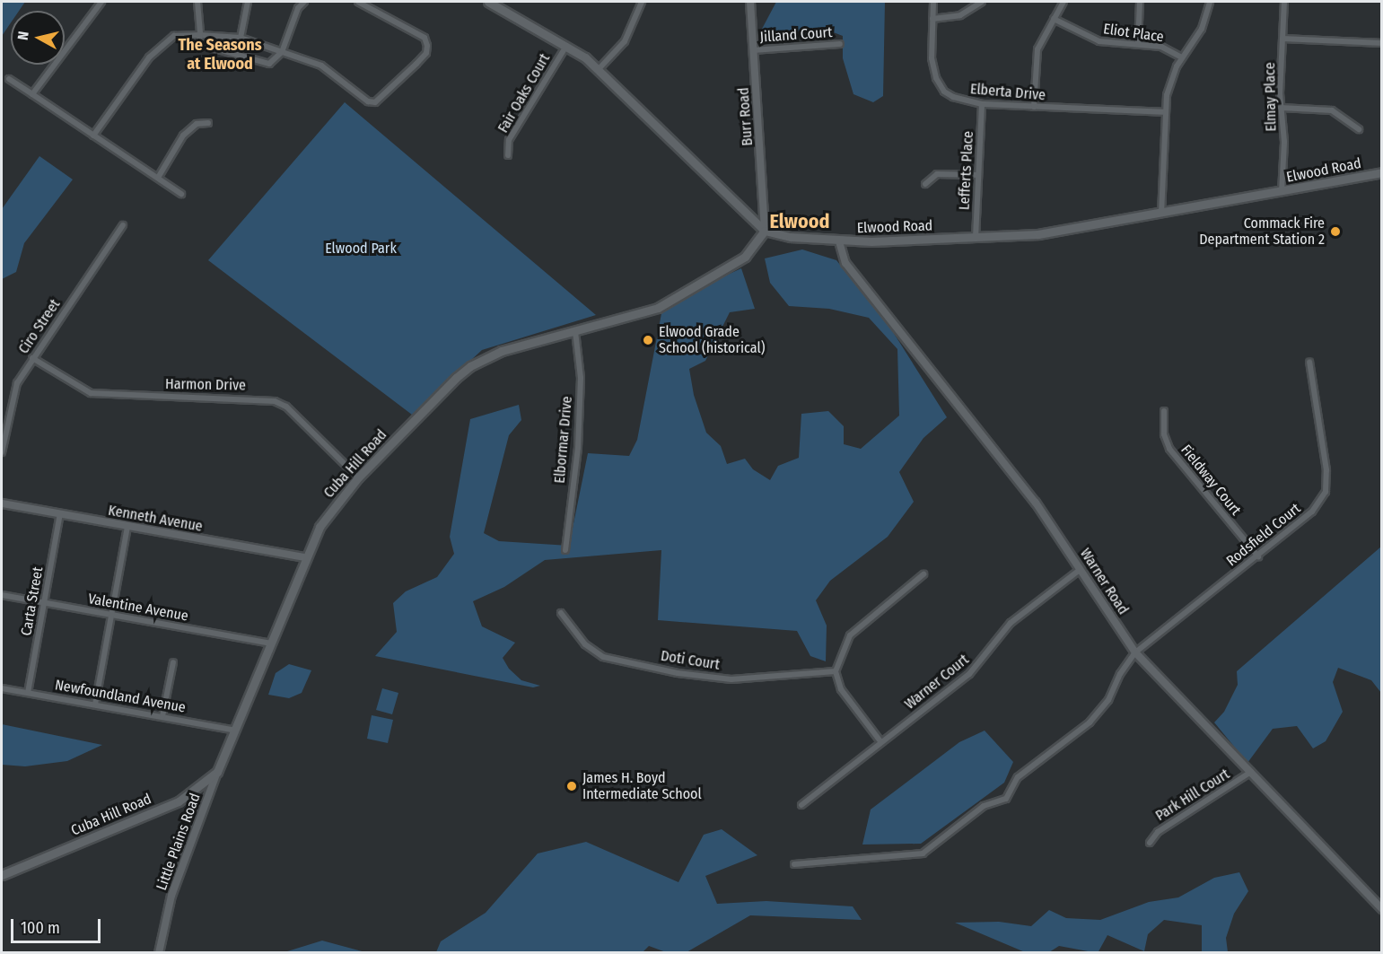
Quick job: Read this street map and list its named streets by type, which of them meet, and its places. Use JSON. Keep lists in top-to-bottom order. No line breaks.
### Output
{"streets":{"main road":["Elwood Road","Cuba Hill Road"],"street":["Eliot Place","Jilland Court","Elberta Drive","Fair Oaks Court","Elmay Place","Burr Road","Lefferts Place","Ciro Street","Harmon Drive","Elbormar Drive","Fieldway Court","Kenneth Avenue","Rodsfield Court","Warner Road","Carta Street","Valentine Avenue","Doti Court","Warner Court","Newfoundland Avenue","Park Hill Court","Little Plains Road"]},"crossings":[["Jilland Court","Burr Road"],["Elberta Drive","Lefferts Place"],["Elmay Place","Elwood Road"],["Burr Road","Elwood Road"],["Burr Road","Cuba Hill Road"],["Lefferts Place","Elwood Road"],["Elwood Road","Cuba Hill Road"],["Elwood Road","Warner Road"],["Ciro Street","Harmon Drive"],["Harmon Drive","Cuba Hill Road"],["Elbormar Drive","Cuba Hill Road"],["Cuba Hill Road","Kenneth Avenue"],["Cuba Hill Road","Valentine Avenue"],["Cuba Hill Road","Newfoundland Avenue"],["Cuba Hill Road","Little Plains Road"],["Fieldway Court","Rodsfield Court"],["Kenneth Avenue","Carta Street"],["Rodsfield Court","Warner Road"],["Warner Road","Warner Court"],["Warner Road","Park Hill Court"],["Carta Street","Valentine Avenue"],["Carta Street","Newfoundland Avenue"]],"districts":["The Seasons at Elwood","Elwood"],"parks":["Elwood Park"],"places":["Commack Fire Department Station 2","Elwood Grade School (historical)","James H. Boyd Intermediate School"],"scale_bar":"100 m","north":"left"}
